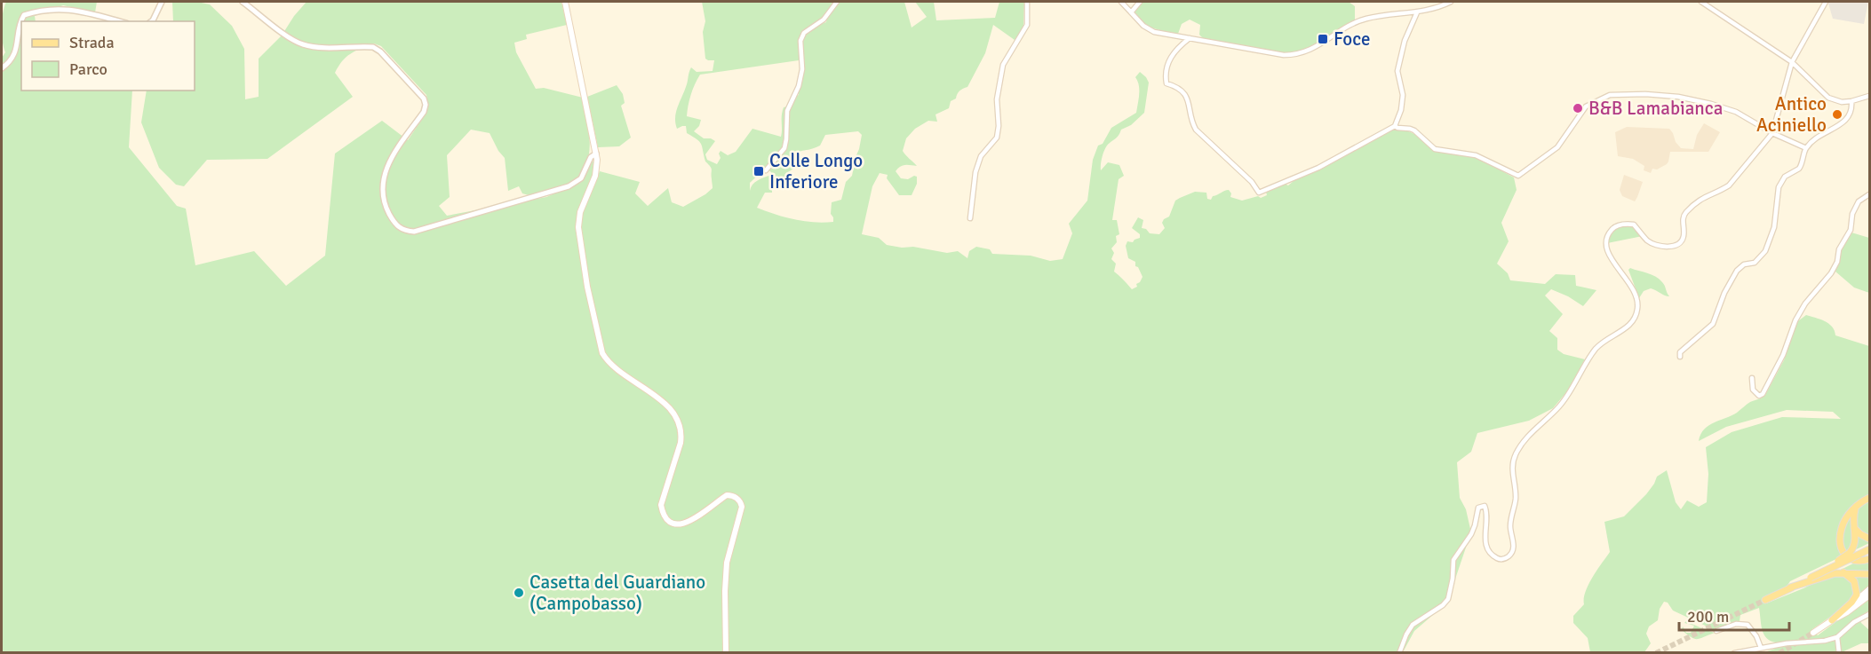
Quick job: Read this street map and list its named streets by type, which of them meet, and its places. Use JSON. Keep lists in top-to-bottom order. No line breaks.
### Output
{"places":{"transit":["Foce","Colle Longo Inferiore"],"other":["B&B Lamabianca","Antico Aciniello","Casetta del Guardiano (Campobasso)"]},"legend":["Strada","Parco"],"scale_bar":"200 m"}
